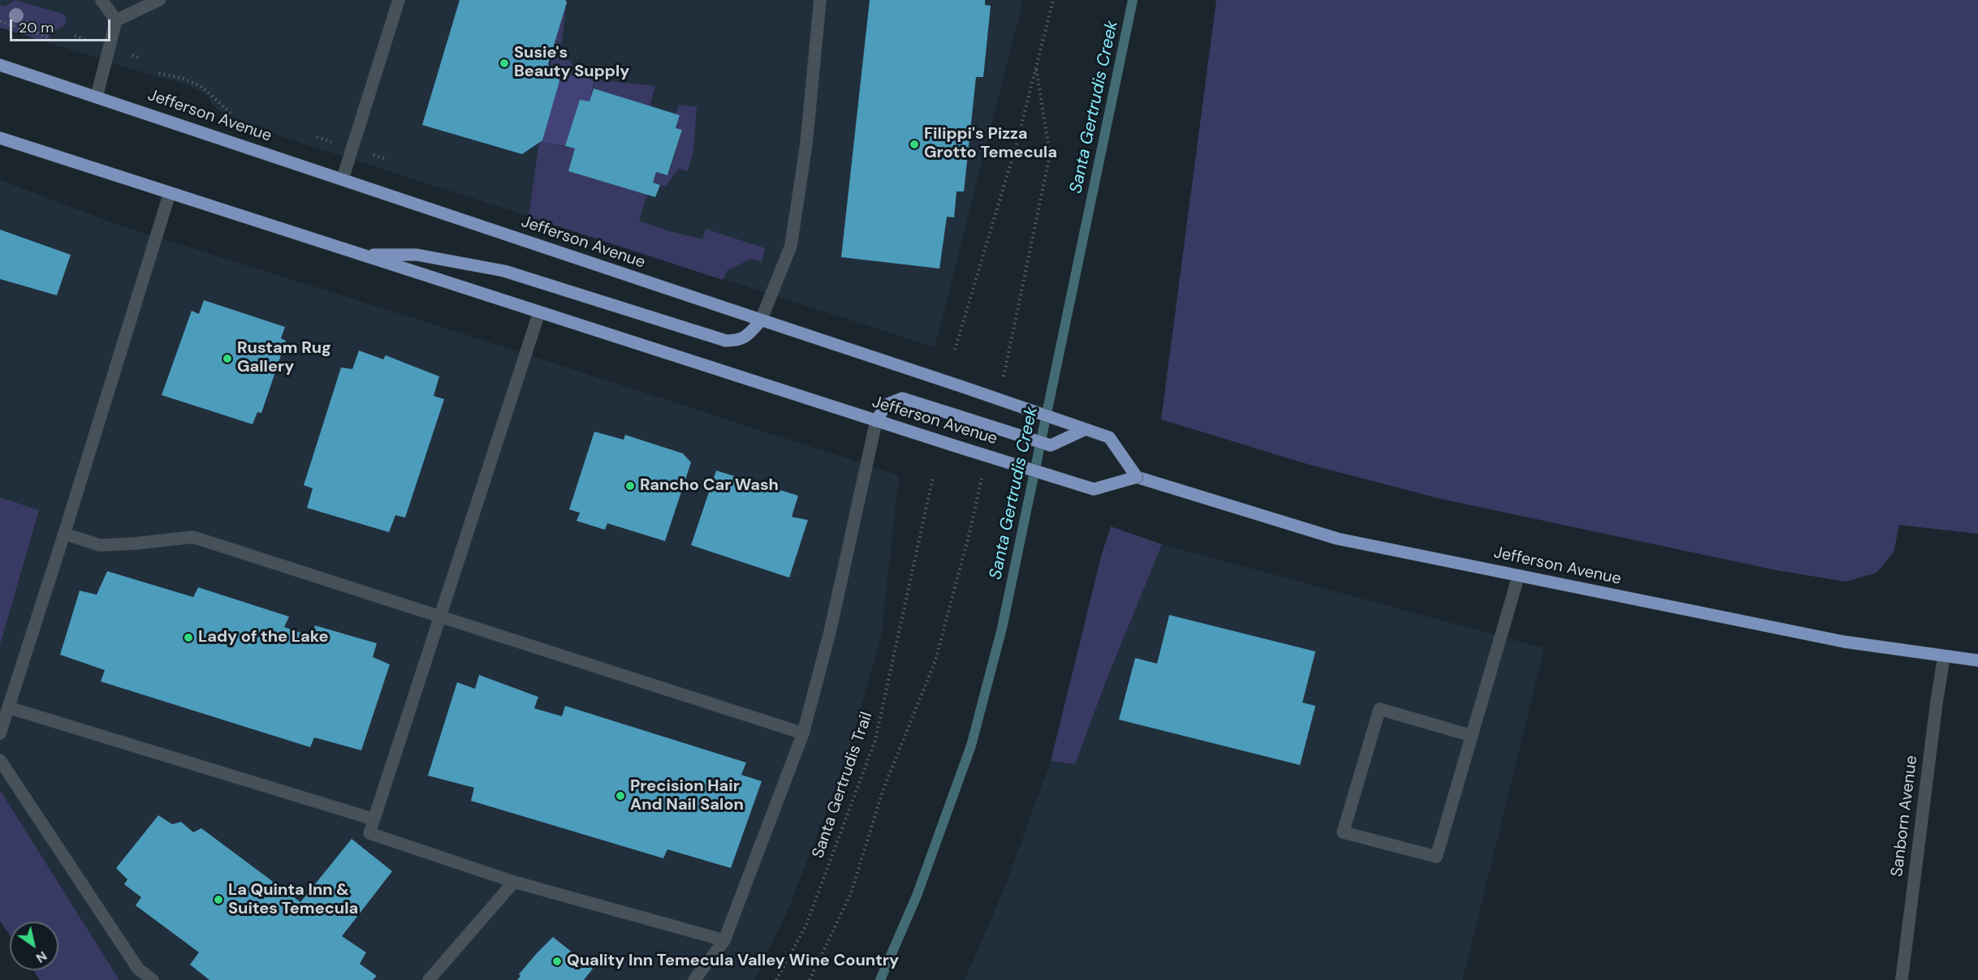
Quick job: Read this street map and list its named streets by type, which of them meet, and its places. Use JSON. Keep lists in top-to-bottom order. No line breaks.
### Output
{"streets":{"main road":["Jefferson Avenue"],"street":["Sanborn Avenue"],"path":["Santa Gertrudis Trail"]},"crossings":[["Jefferson Avenue","Sanborn Avenue"]],"water":["Santa Gertrudis Creek"],"places":["Susie's Beauty Supply","Filippi's Pizza Grotto Temecula","Rustam Rug Gallery","Rancho Car Wash","Lady of the Lake","Precision Hair And Nail Salon","La Quinta Inn & Suites Temecula","Quality Inn Temecula Valley Wine Country"],"scale_bar":"20 m","north":"bottom right"}
